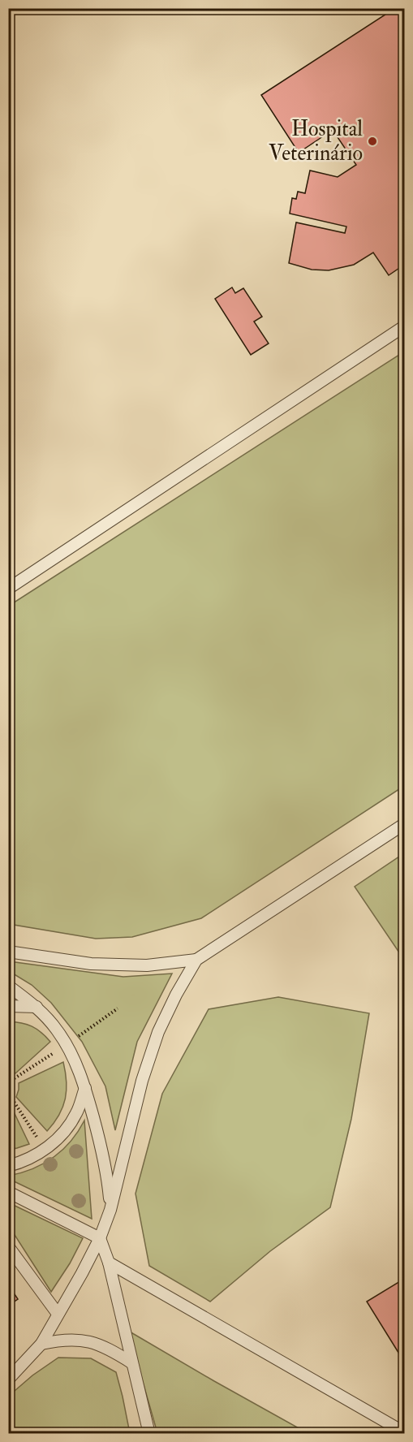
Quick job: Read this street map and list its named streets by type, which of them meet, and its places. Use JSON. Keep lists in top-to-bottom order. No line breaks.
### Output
{"places":["Hospital Veterinário"]}
